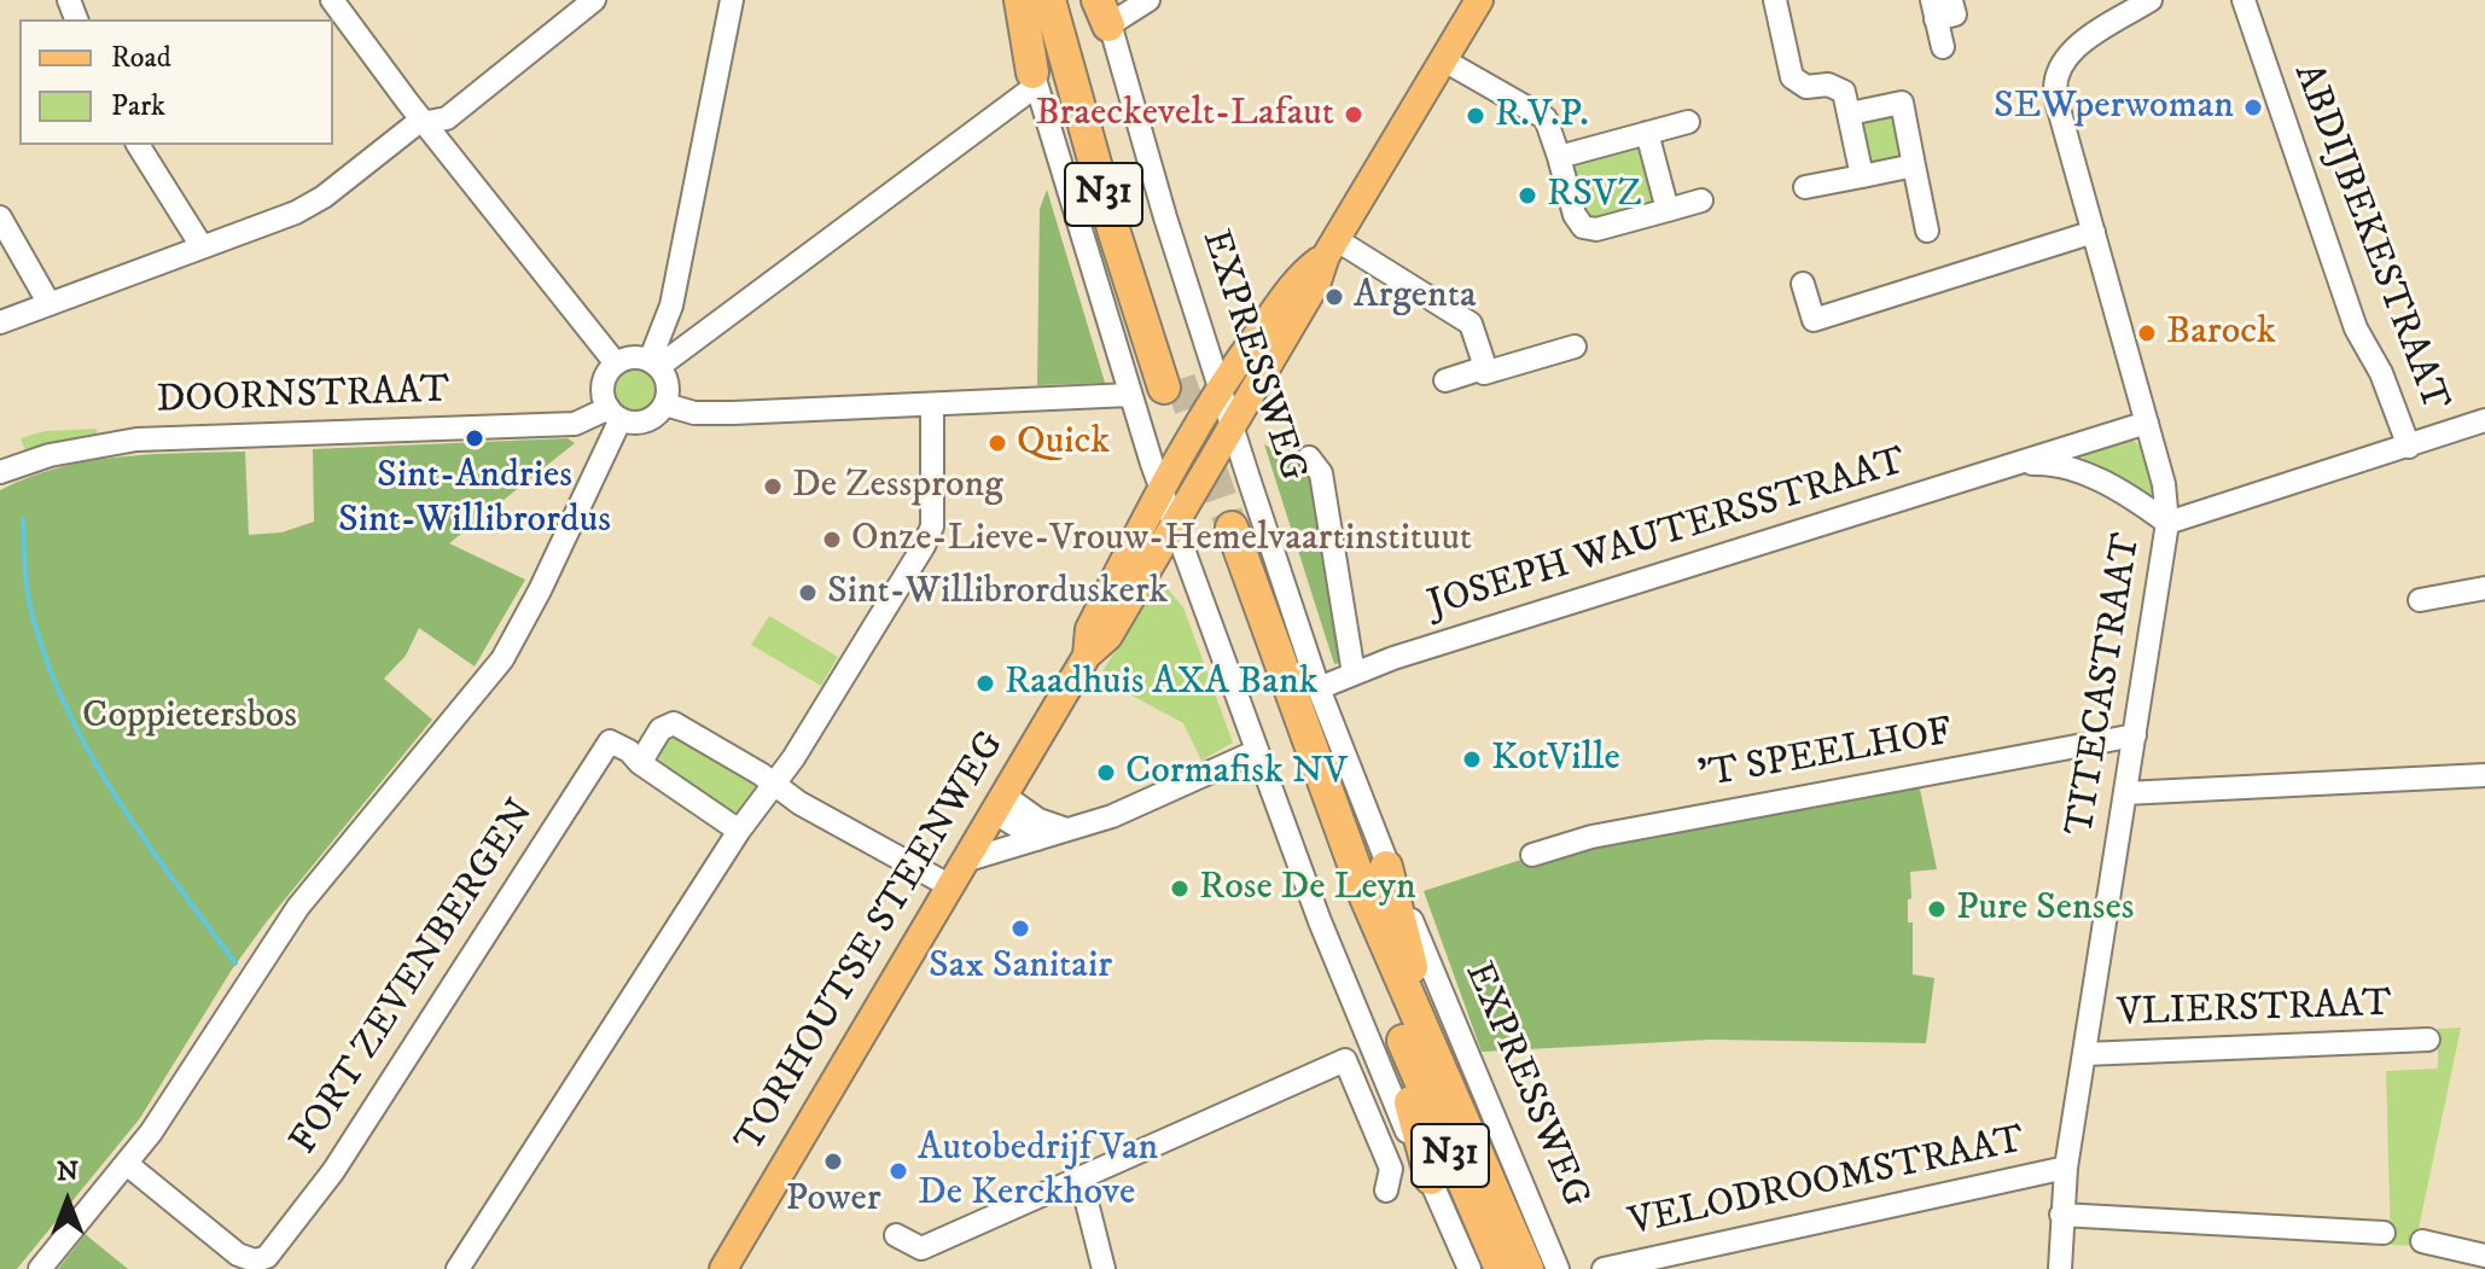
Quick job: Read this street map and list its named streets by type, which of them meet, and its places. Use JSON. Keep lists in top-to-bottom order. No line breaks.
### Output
{"streets":{"highway":["N31","EXPRESSWEG"],"main road":["TORHOUTSE STEENWEG"],"street":["ABDIJBEKESTRAAT","DOORNSTRAAT","JOSEPH WAUTERSSTRAAT","TITECASTRAAT","'T SPEELHOF","FORT ZEVENBERGEN","VLIERSTRAAT","VELODROOMSTRAAT"]},"crossings":[["EXPRESSWEG","JOSEPH WAUTERSSTRAAT"],["EXPRESSWEG","TORHOUTSE STEENWEG"],["JOSEPH WAUTERSSTRAAT","TITECASTRAAT"],["TITECASTRAAT","'T SPEELHOF"],["TITECASTRAAT","VLIERSTRAAT"],["TITECASTRAAT","VELODROOMSTRAAT"]],"parks":["Coppietersbos"],"places":["SEWperwoman","Braeckevelt-Lafaut","R.V.P.","RSVZ","Argenta","Barock","Sint-Andries Sint-Willibrordus","Quick","De Zessprong","Onze-Lieve-Vrouw-Hemelvaartinstituut","Sint-Willibrorduskerk","Raadhuis AXA Bank","KotVille","Cormafisk NV","Rose De Leyn","Pure Senses","Sax Sanitair","Power","Autobedrijf Van De Kerckhove"],"legend":["Road","Park"],"north":"top"}
